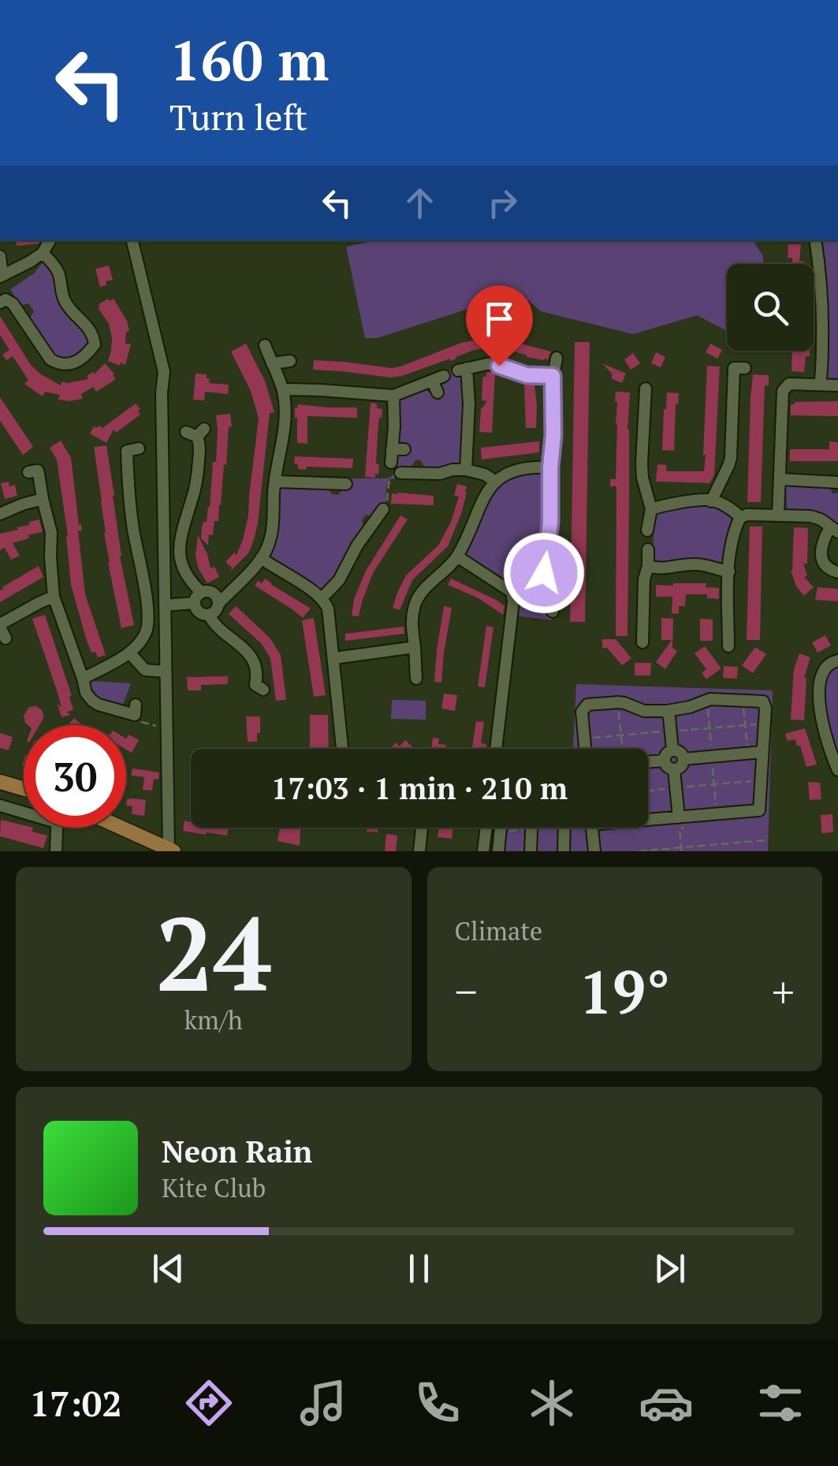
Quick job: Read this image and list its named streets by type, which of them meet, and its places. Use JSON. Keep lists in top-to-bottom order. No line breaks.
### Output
{"page":{"turn":["160 m","Turn left"],"limit":"30","trip":"17:03 · 1 min · 210 m","tile":[["24","km/h"],"Climate"],"heat":["−","19°","+"],"song":["Neon Rain","Kite Club"],"tabs":"17:02"}}
